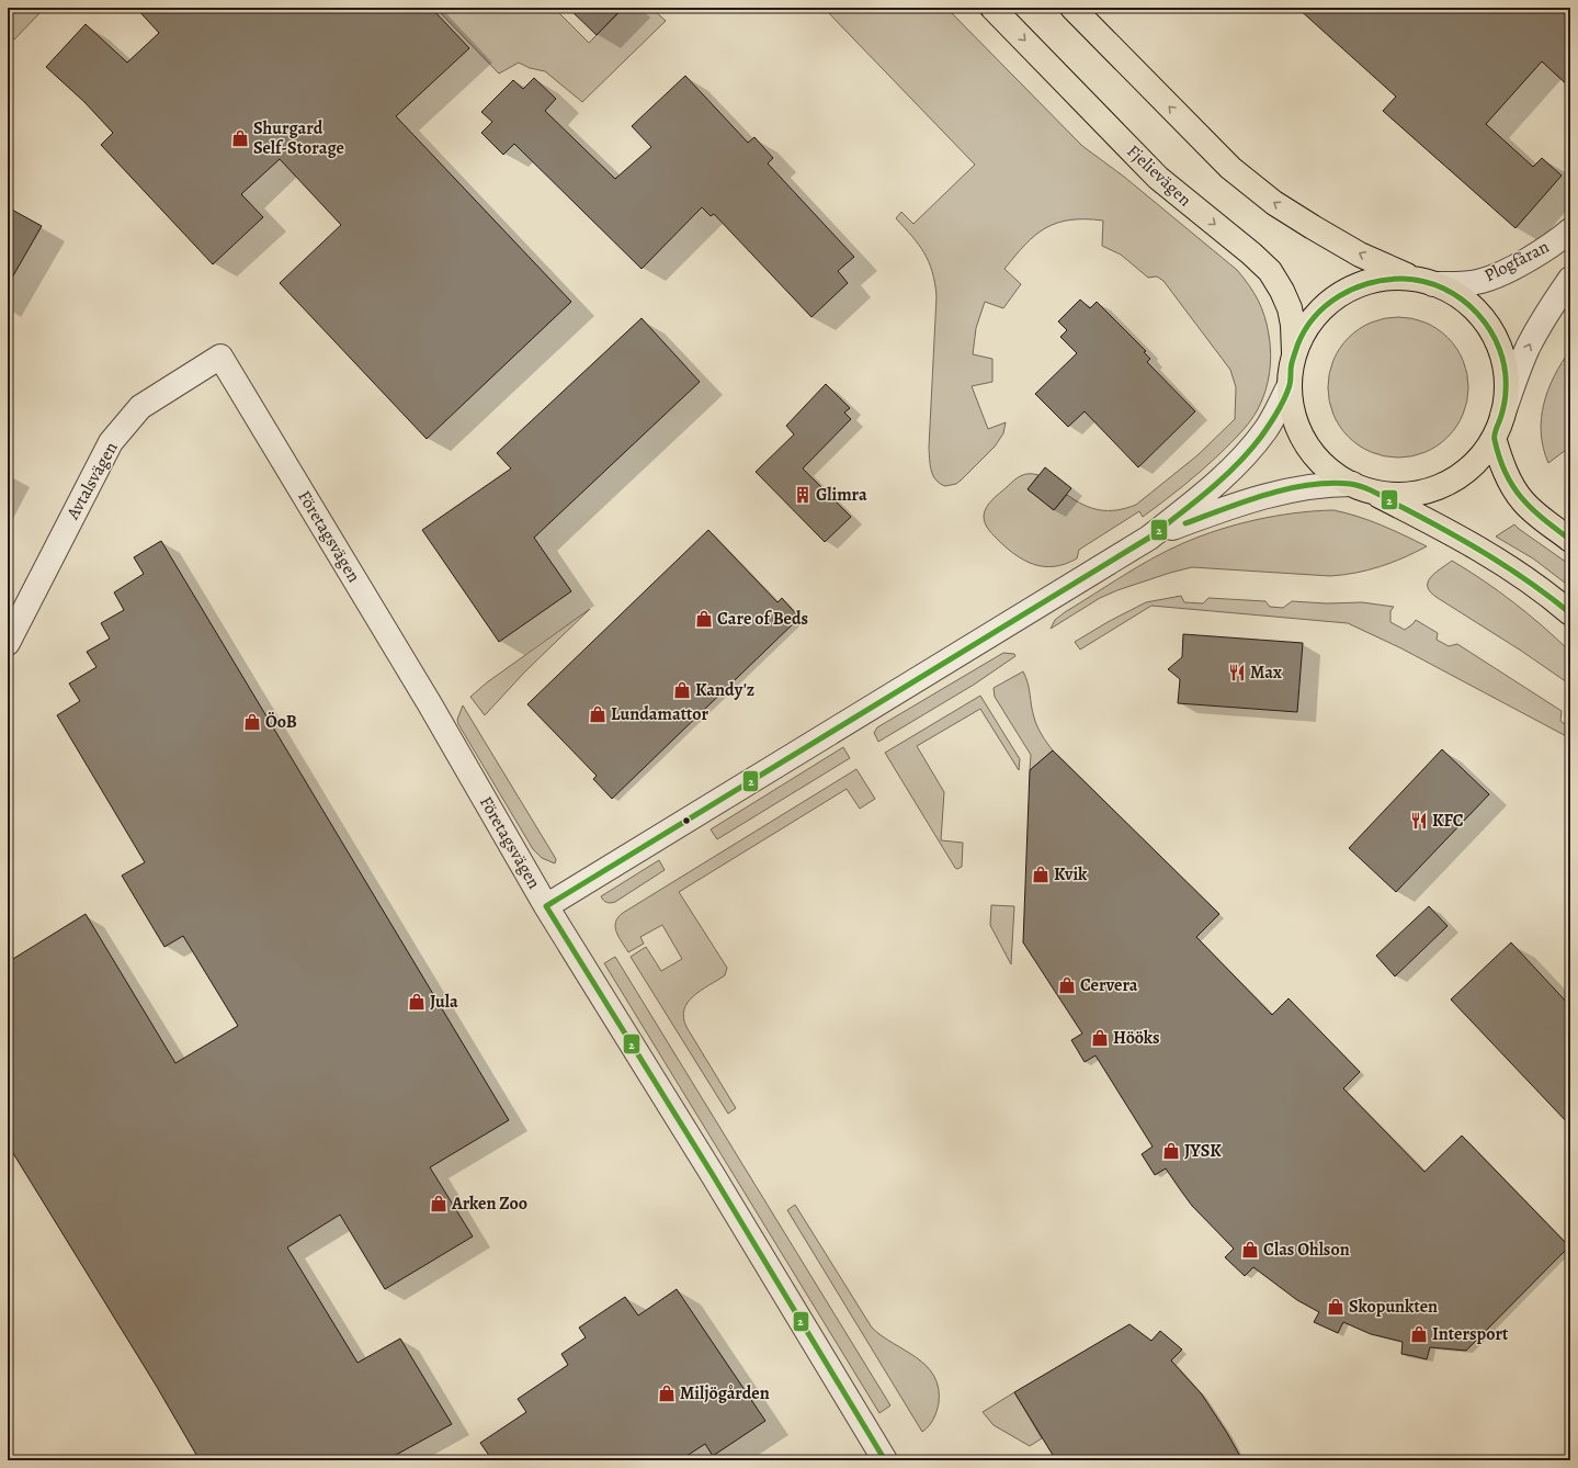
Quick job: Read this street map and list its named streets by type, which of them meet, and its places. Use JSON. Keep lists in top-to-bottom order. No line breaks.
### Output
{"streets":{"main road":["Fjelievägen"],"street":["Plogfåran","Avtalsvägen","Företagsvägen"]},"crossings":[["Fjelievägen","Plogfåran"],["Avtalsvägen","Företagsvägen"]],"places":{"shop":["Shurgard Self-Storage","Care of Beds","Kandy'z","Lundamattor","ÖoB","Kvik","Cervera","Jula","Hööks","JYSK","Arken Zoo","Clas Ohlson","Skopunkten","Intersport","Miljögården"],"building":["Glimra"],"restaurant":["Max","KFC"]},"lines":["transit line 2"]}
